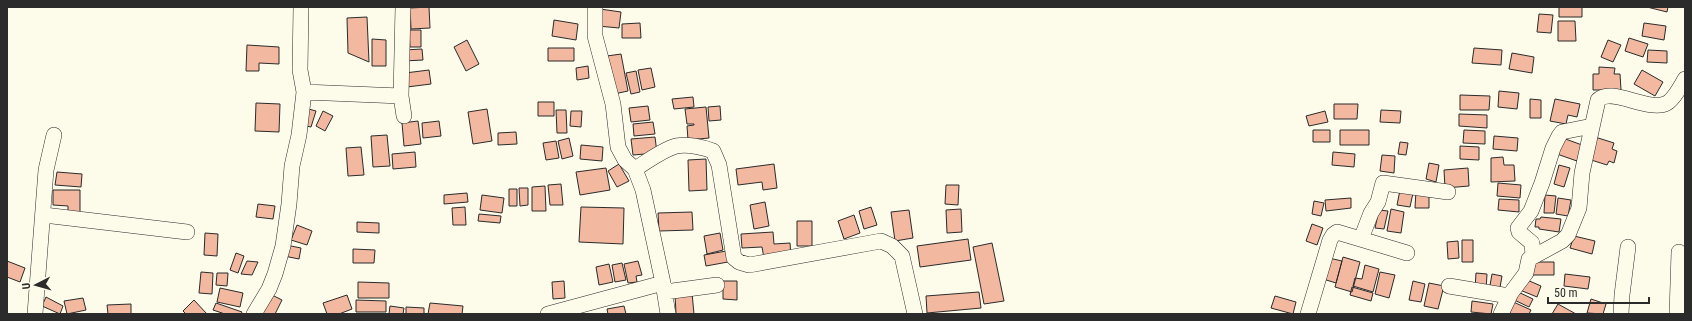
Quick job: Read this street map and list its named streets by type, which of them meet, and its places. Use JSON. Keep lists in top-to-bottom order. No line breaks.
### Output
{"scale_bar":"50 m","north":"left"}
